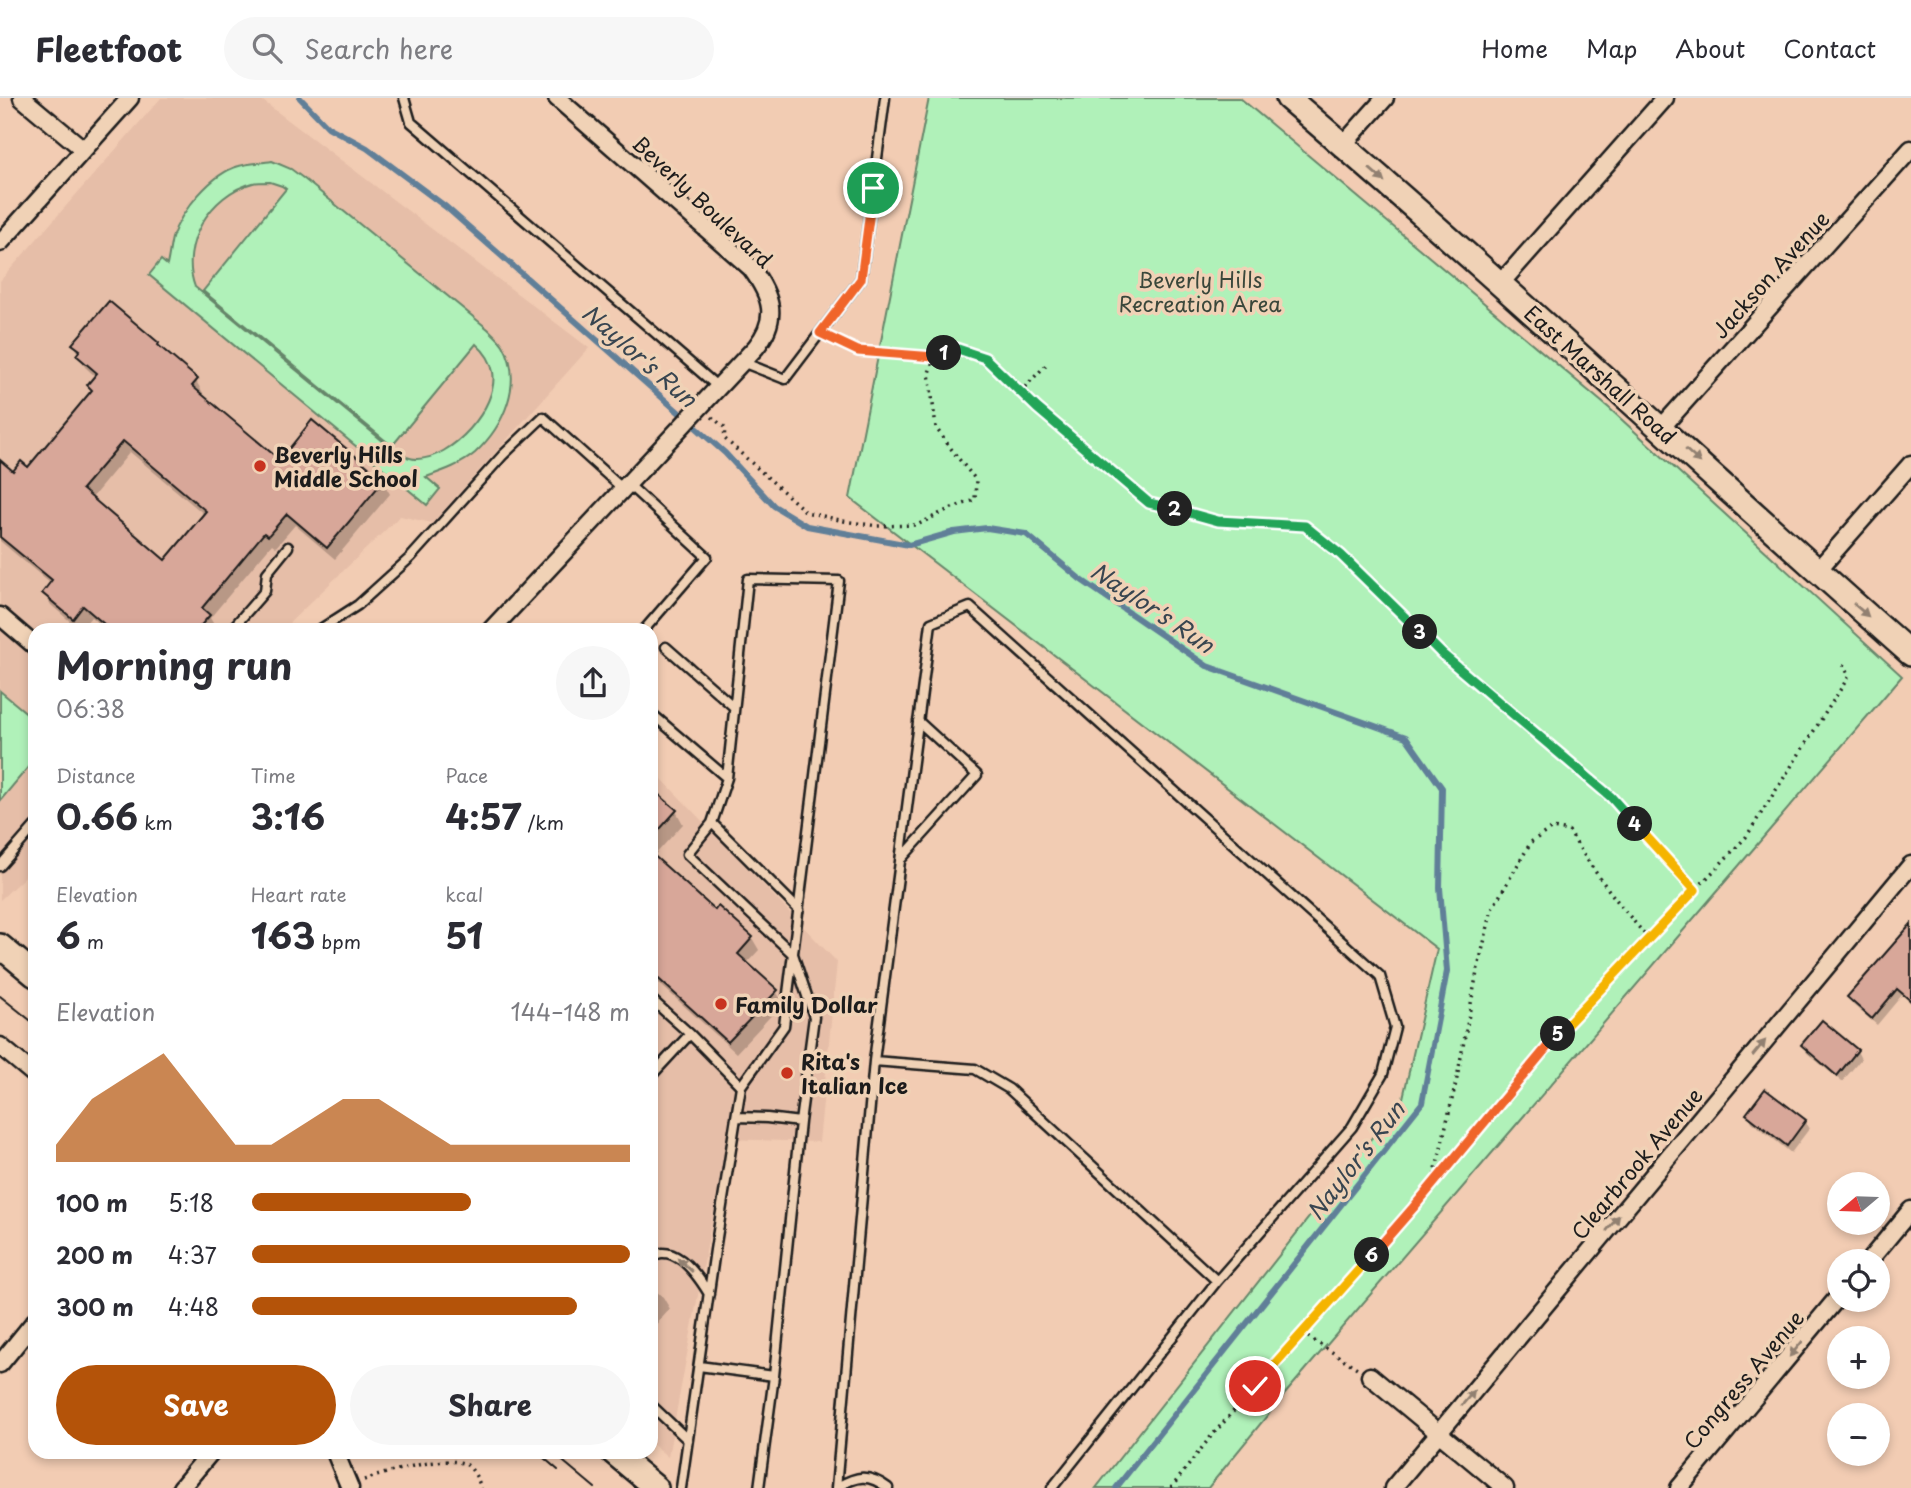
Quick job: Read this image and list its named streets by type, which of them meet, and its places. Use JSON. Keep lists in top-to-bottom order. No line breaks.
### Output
{"streets":{"main road":["East Marshall Road"],"street":["Beverly Boulevard","Jackson Avenue","Clearbrook Avenue","Congress Avenue"]},"crossings":[["Jackson Avenue","East Marshall Road"]],"one_way":["East Marshall Road","Clearbrook Avenue","Congress Avenue"],"water":["Naylor's Run"],"parks":["Beverly Hills Recreation Area"],"places":["Beverly Hills Middle School","Family Dollar","Rita's Italian Ice"],"north":"left","page":{"header":"Fleetfoot","search":"Search here","nav":["Home","Map","About","Contact"],"pins":["1","2","3","4","5","6"],"heading":["Morning run","06:38"],"stats":[["Distance","0.66 km"],["Time","3:16"],["Pace","4:57 /km"],["Elevation","6 m"],["Heart rate","163 bpm"],["kcal","51"]],"chart":["Elevation","144–148 m"],"map_buttons":["+","−"],"list":[{"name":"100 m","note":"5:18"},{"name":"200 m","note":"4:37"},{"name":"300 m","note":"4:48"}],"buttons":["Save","Share"]}}
